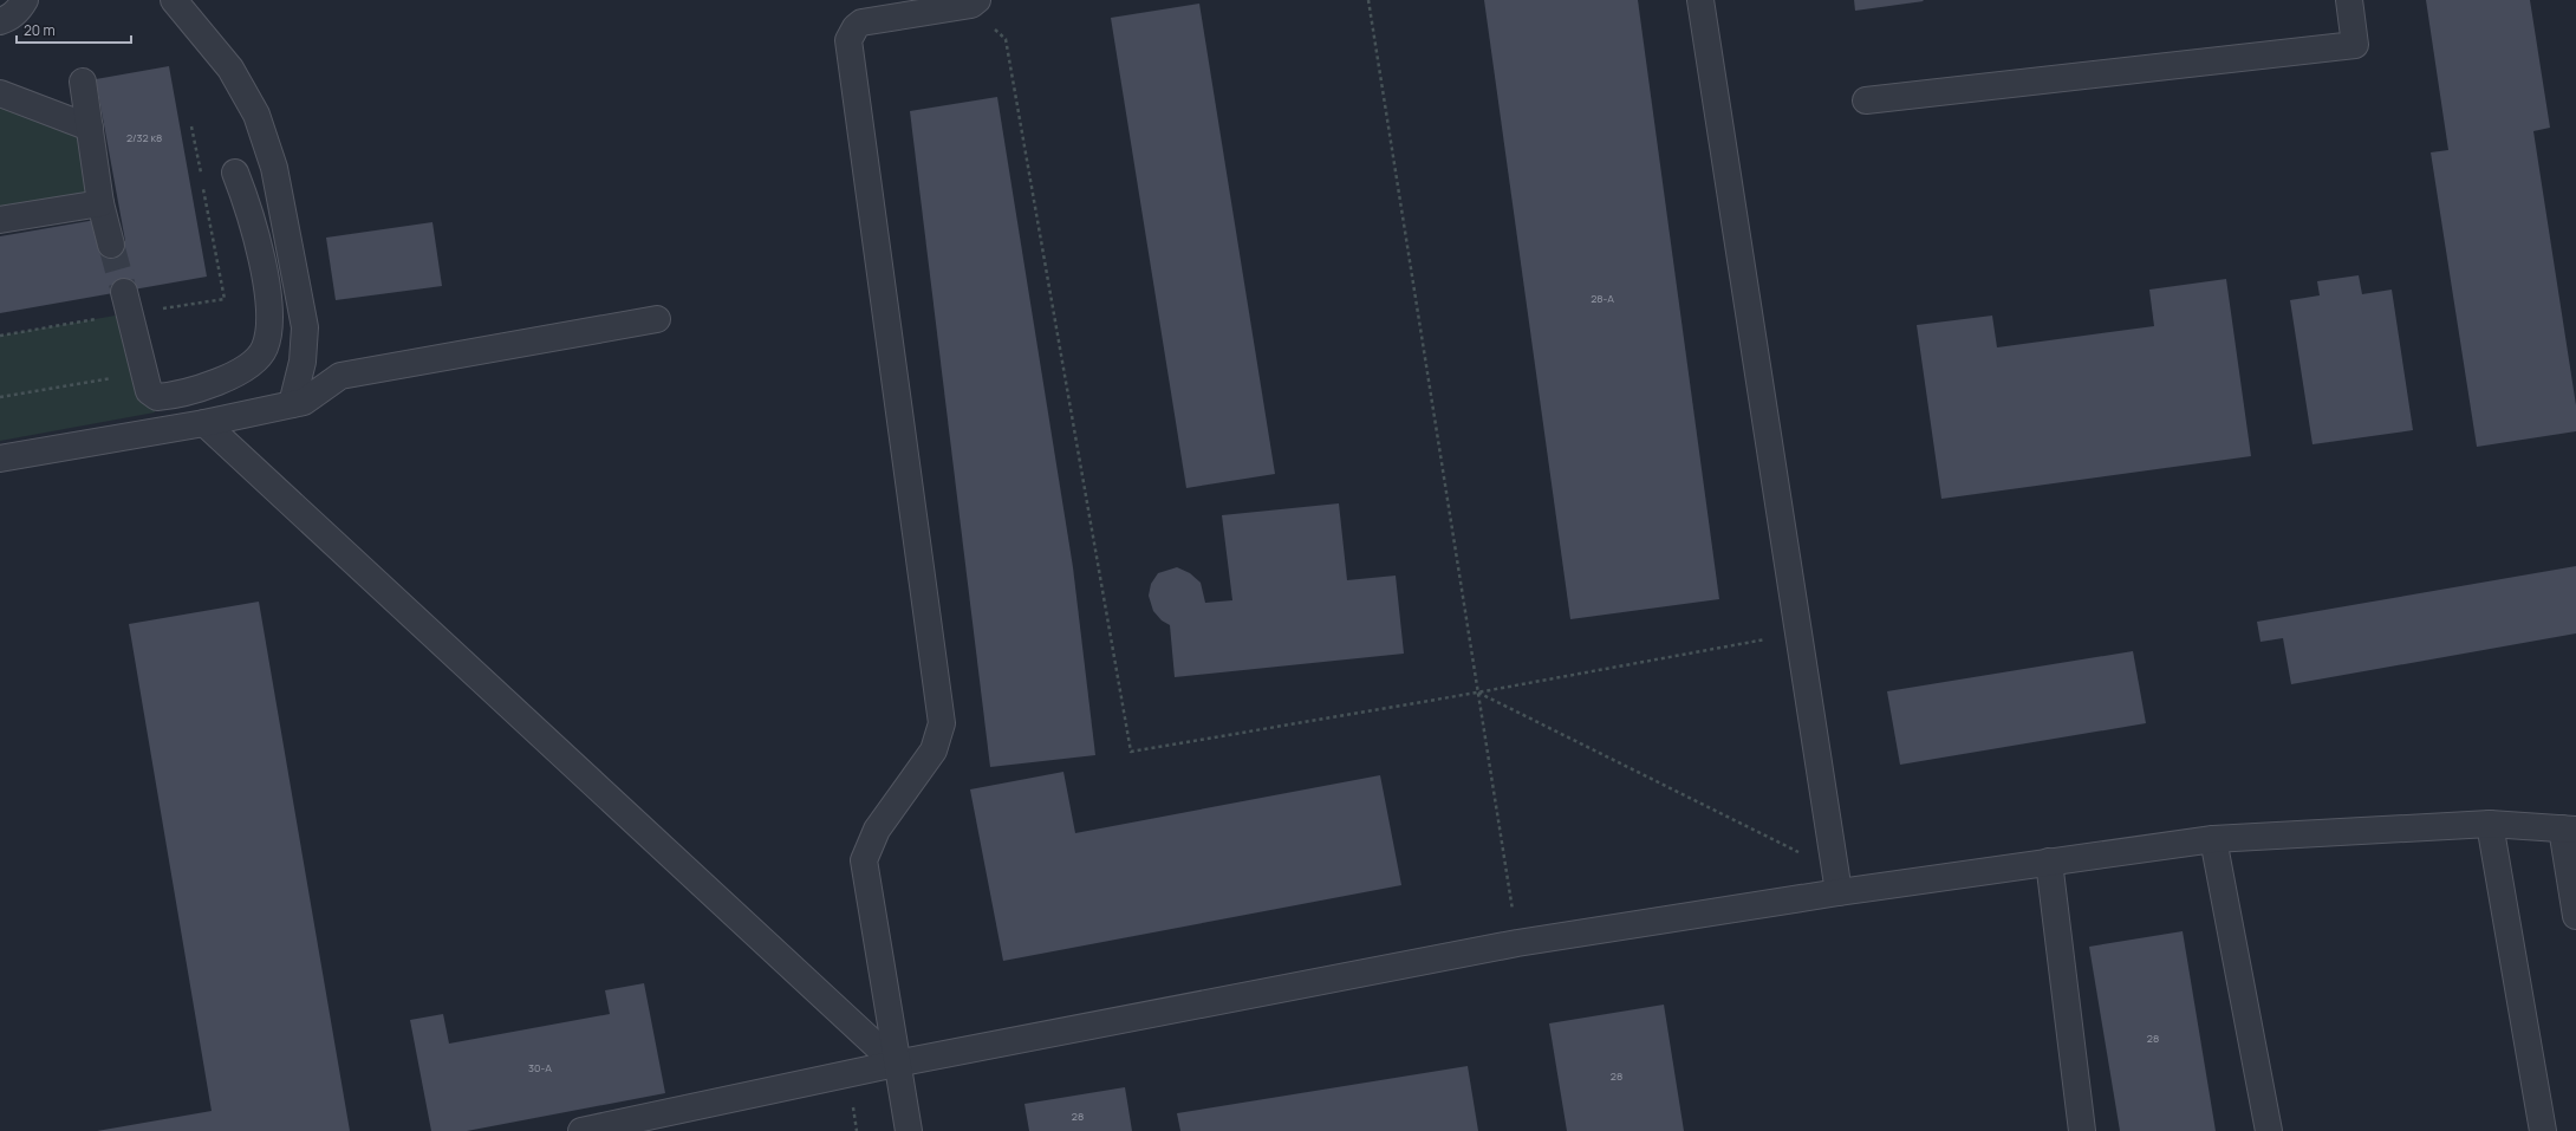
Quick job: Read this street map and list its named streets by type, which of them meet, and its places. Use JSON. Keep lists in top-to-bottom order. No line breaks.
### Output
{"house_numbers":["2/32 к8","28-А","28","30-А","28","28"],"scale_bar":"20 m"}
